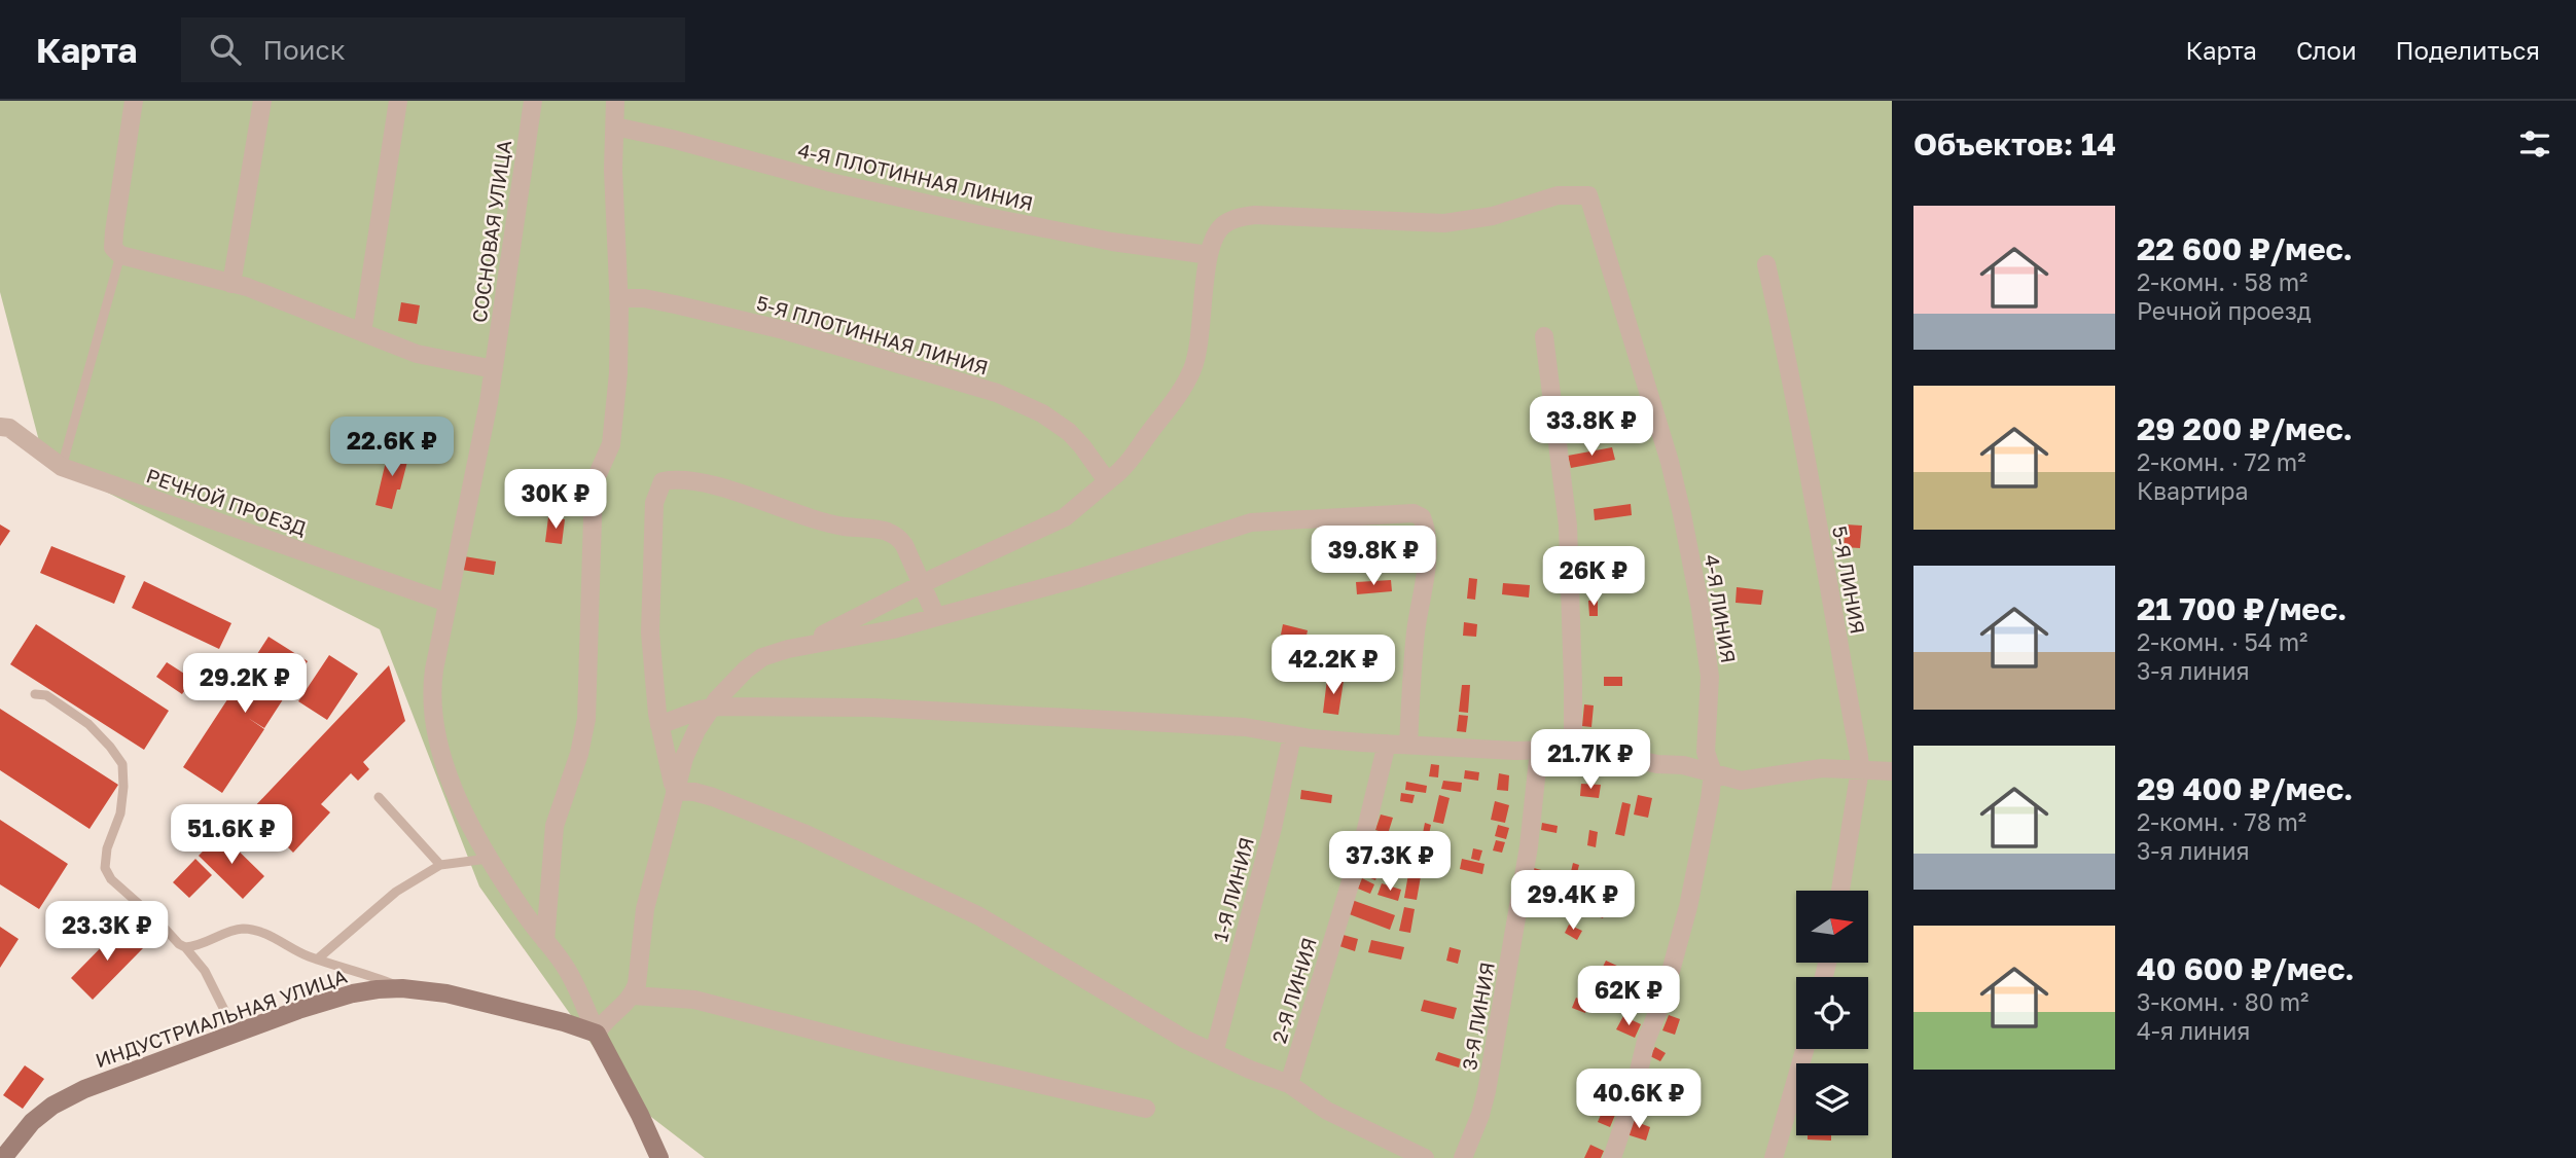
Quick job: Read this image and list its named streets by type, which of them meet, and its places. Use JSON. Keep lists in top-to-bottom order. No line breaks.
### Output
{"streets":{"main road":["ИНДУСТРИАЛЬНАЯ УЛИЦА"],"street":["4-Я ПЛОТИННАЯ ЛИНИЯ","СОСНОВАЯ УЛИЦА","5-Я ПЛОТИННАЯ ЛИНИЯ","РЕЧНОЙ ПРОЕЗД","5-Я ЛИНИЯ","4-Я ЛИНИЯ","1-Я ЛИНИЯ","2-Я ЛИНИЯ","3-Я ЛИНИЯ"]},"crossings":[["4-Я ПЛОТИННАЯ ЛИНИЯ","4-Я ЛИНИЯ"],["СОСНОВАЯ УЛИЦА","РЕЧНОЙ ПРОЕЗД"],["СОСНОВАЯ УЛИЦА","ИНДУСТРИАЛЬНАЯ УЛИЦА"]],"north":"right","page":{"header":"Карта","search":"Поиск","nav":["Карта","Слои","Поделиться"],"heading":"Объектов: 14","list":[{"name":"22 600 ₽/мес.","note":"2-комн. · 58 m² · Речной проезд"},{"name":"29 200 ₽/мес.","note":"2-комн. · 72 m² · Квартира"},{"name":"21 700 ₽/мес.","note":"2-комн. · 54 m² · 3-я линия"},{"name":"29 400 ₽/мес.","note":"2-комн. · 78 m² · 3-я линия"},{"name":"40 600 ₽/мес.","note":"3-комн. · 80 m² · 4-я линия"}],"price":["33.8K ₽","22.6K ₽","30K ₽","39.8K ₽","26K ₽","42.2K ₽","29.2K ₽","21.7K ₽","51.6K ₽","37.3K ₽","29.4K ₽","23.3K ₽","62K ₽","40.6K ₽"]}}
